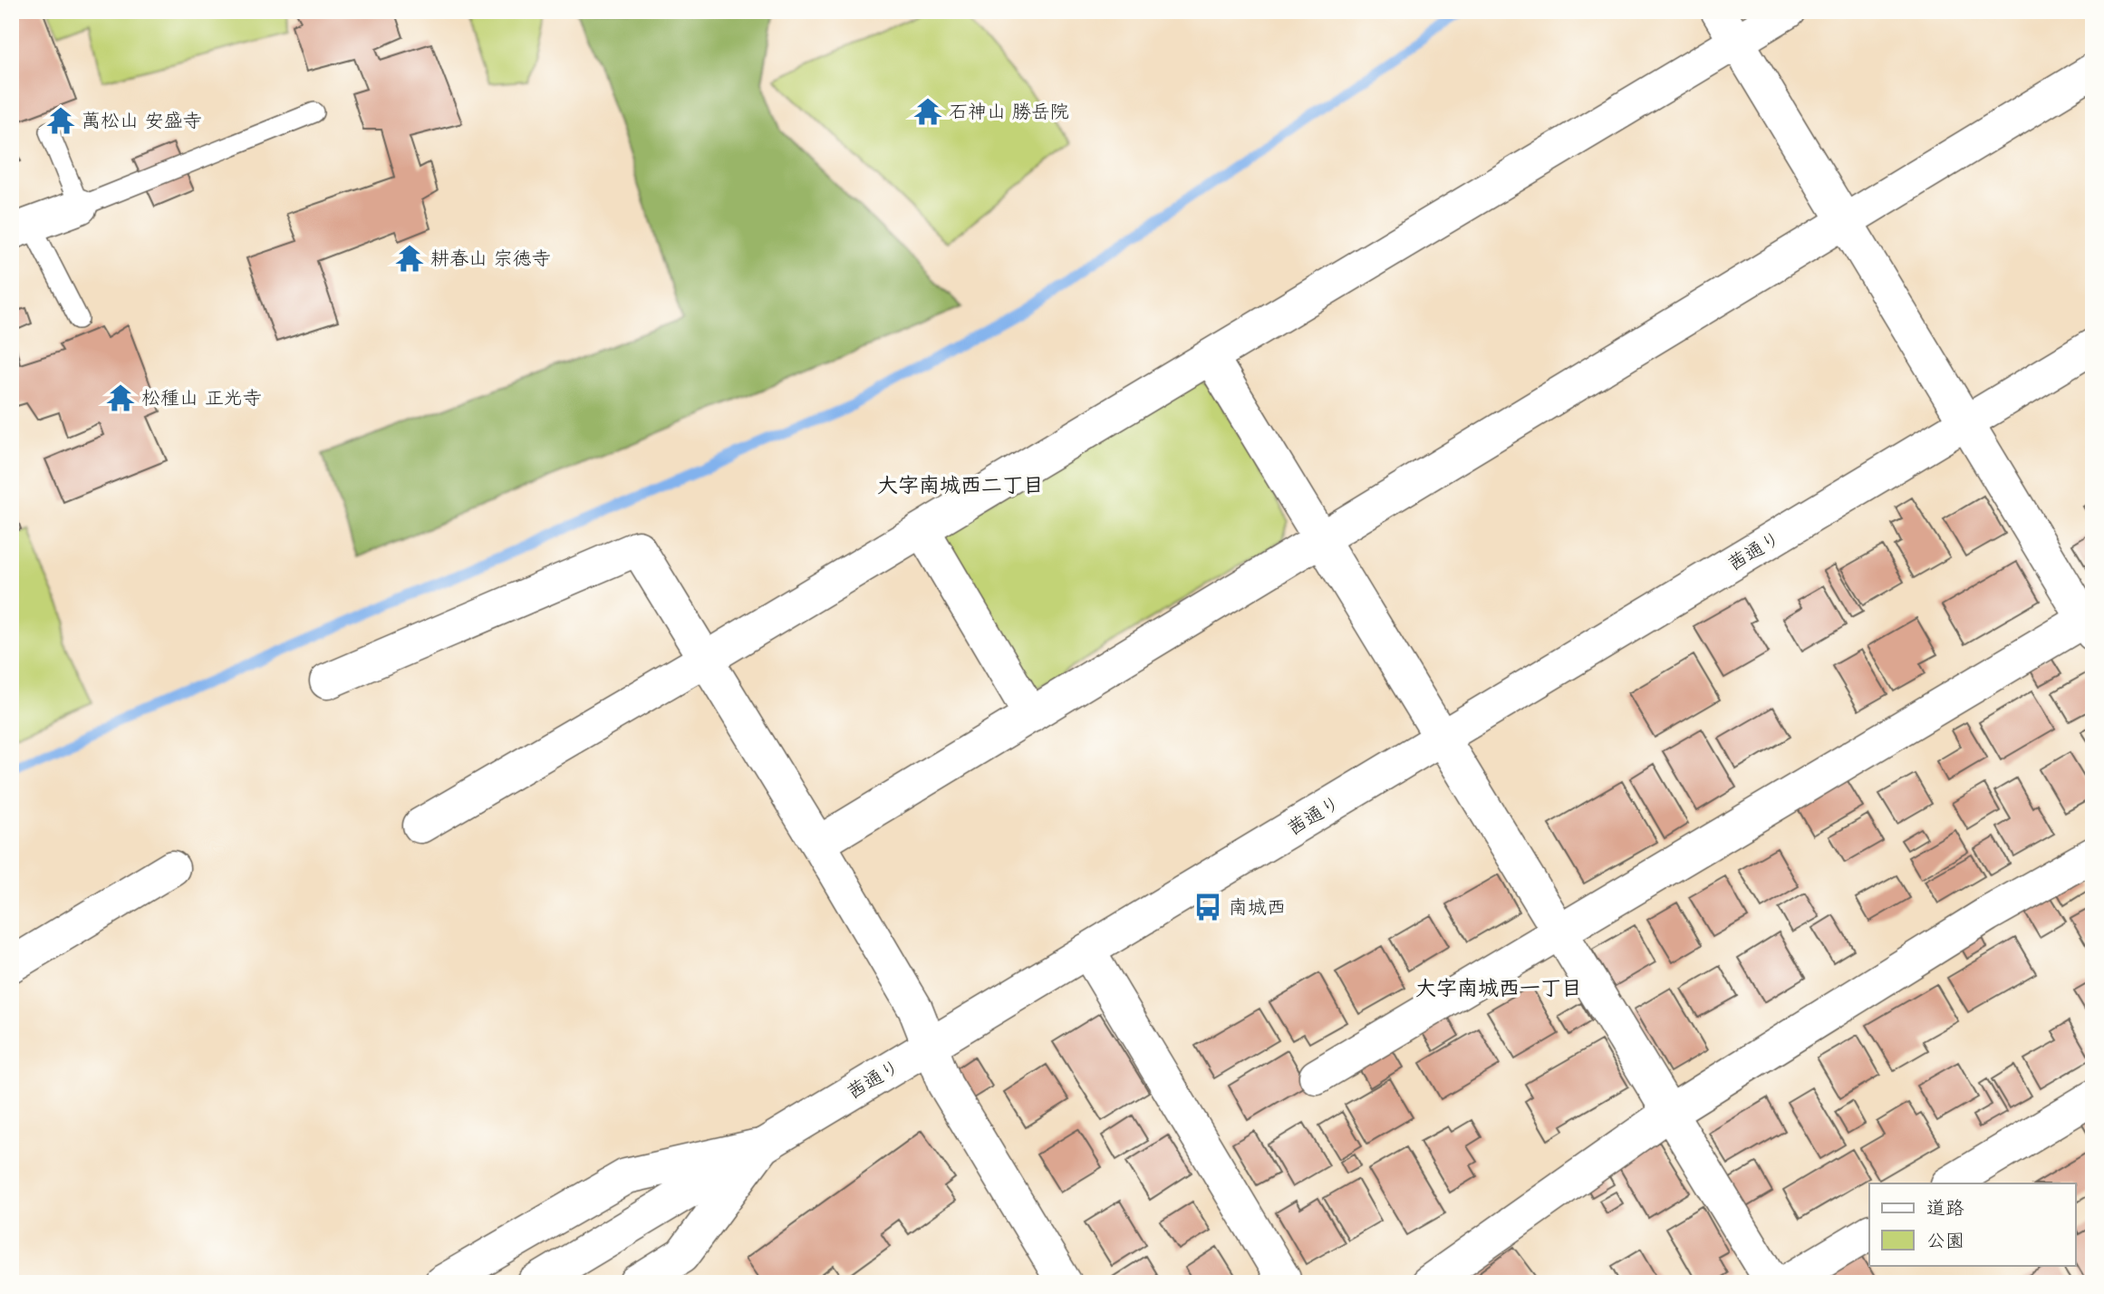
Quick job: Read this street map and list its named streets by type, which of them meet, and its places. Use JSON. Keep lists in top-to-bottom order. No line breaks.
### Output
{"streets":{"street":["茜通り"]},"districts":["大字南城西二丁目","大字南城西一丁目"],"places":{"temple":["石神山 勝岳院","萬松山 安盛寺","耕春山 宗徳寺","松種山 正光寺"],"bus stop":["南城西"]},"legend":["道路","公園"]}
